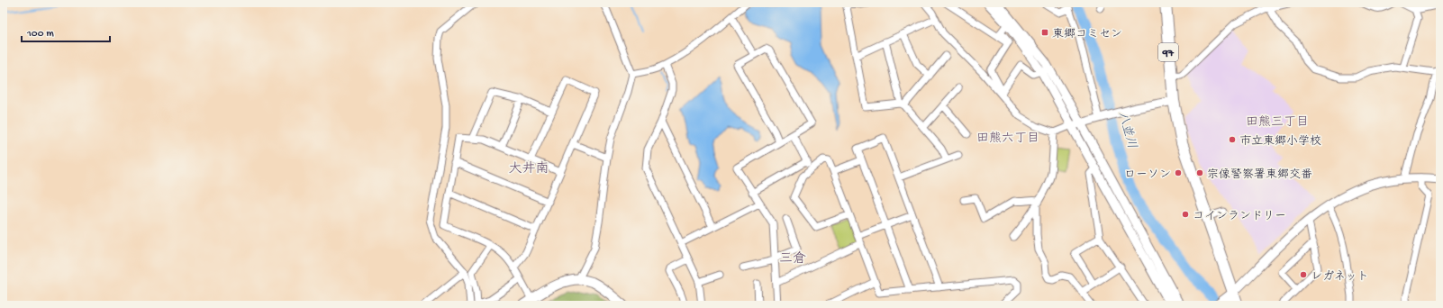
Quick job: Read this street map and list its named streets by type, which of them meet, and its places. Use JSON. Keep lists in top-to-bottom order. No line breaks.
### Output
{"streets":{"main road":["97"]},"districts":["田熊三丁目","田熊六丁目","大井南","三倉"],"water":["八並川"],"places":{"transit":["東郷コミセン"],"other":["市立東郷小学校","ローソン","宗像警察署東郷交番","コインランドリー","レガネット"]},"scale_bar":"100 m"}
